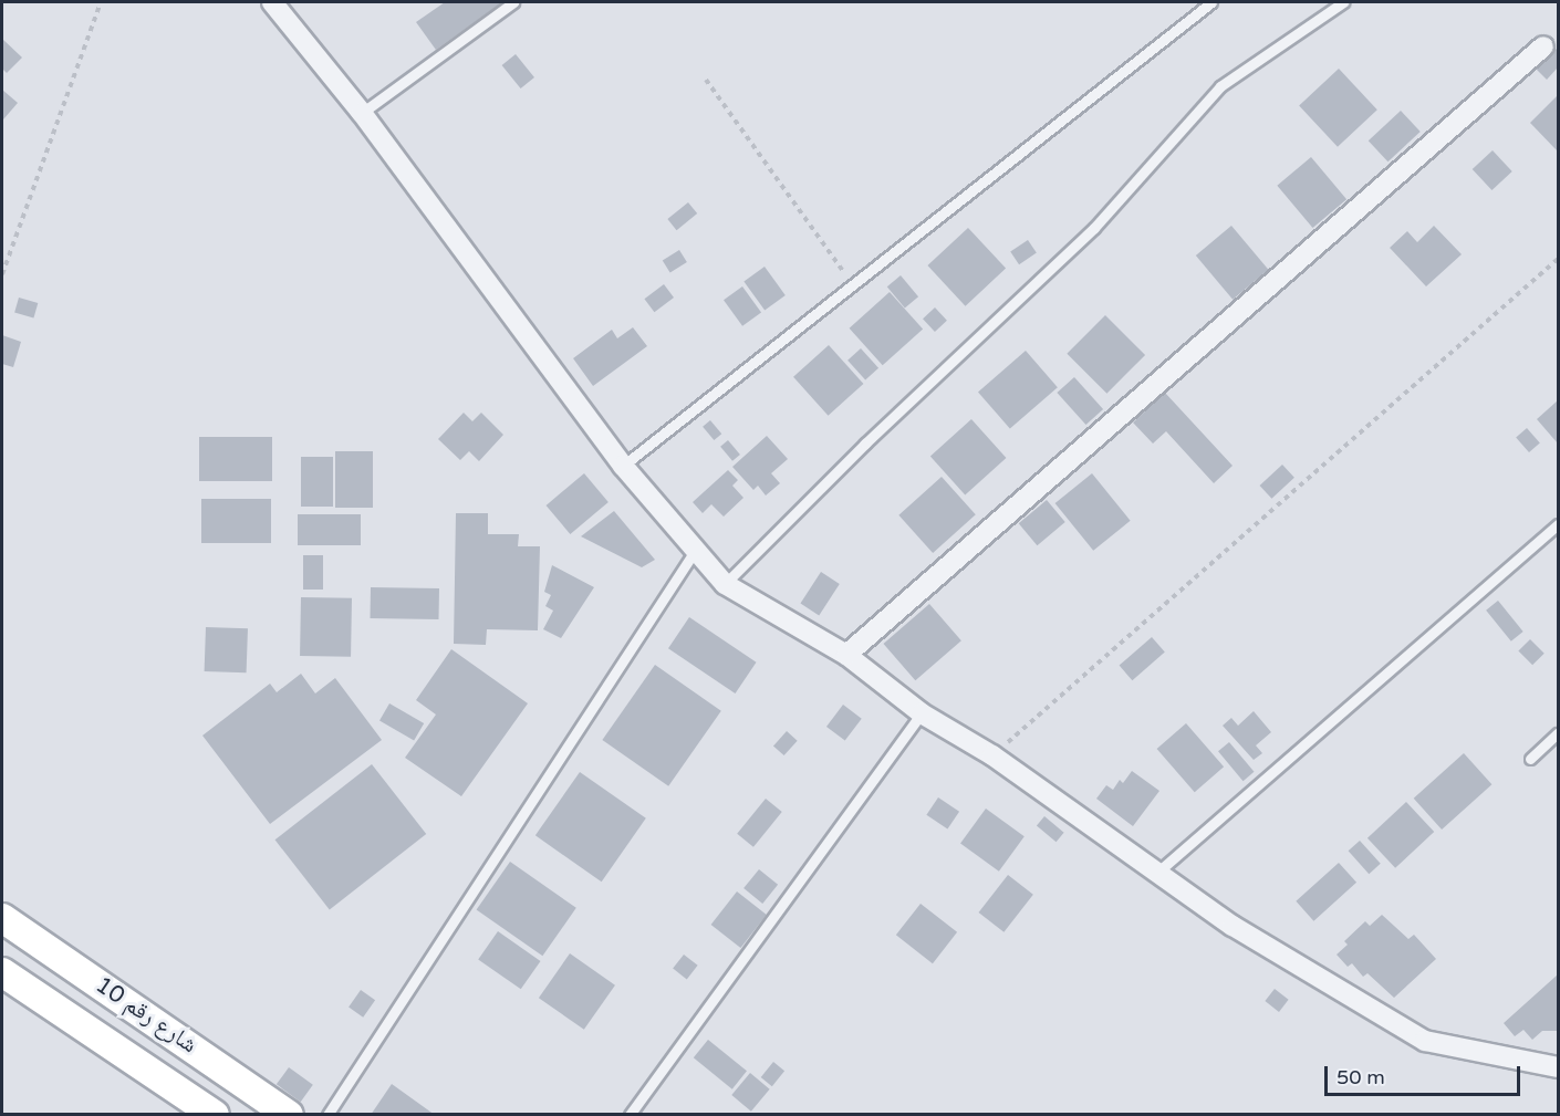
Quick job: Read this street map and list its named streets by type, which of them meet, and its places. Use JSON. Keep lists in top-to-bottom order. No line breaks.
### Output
{"streets":{"main road":["شارع رقم 10"]},"scale_bar":"50 m"}
